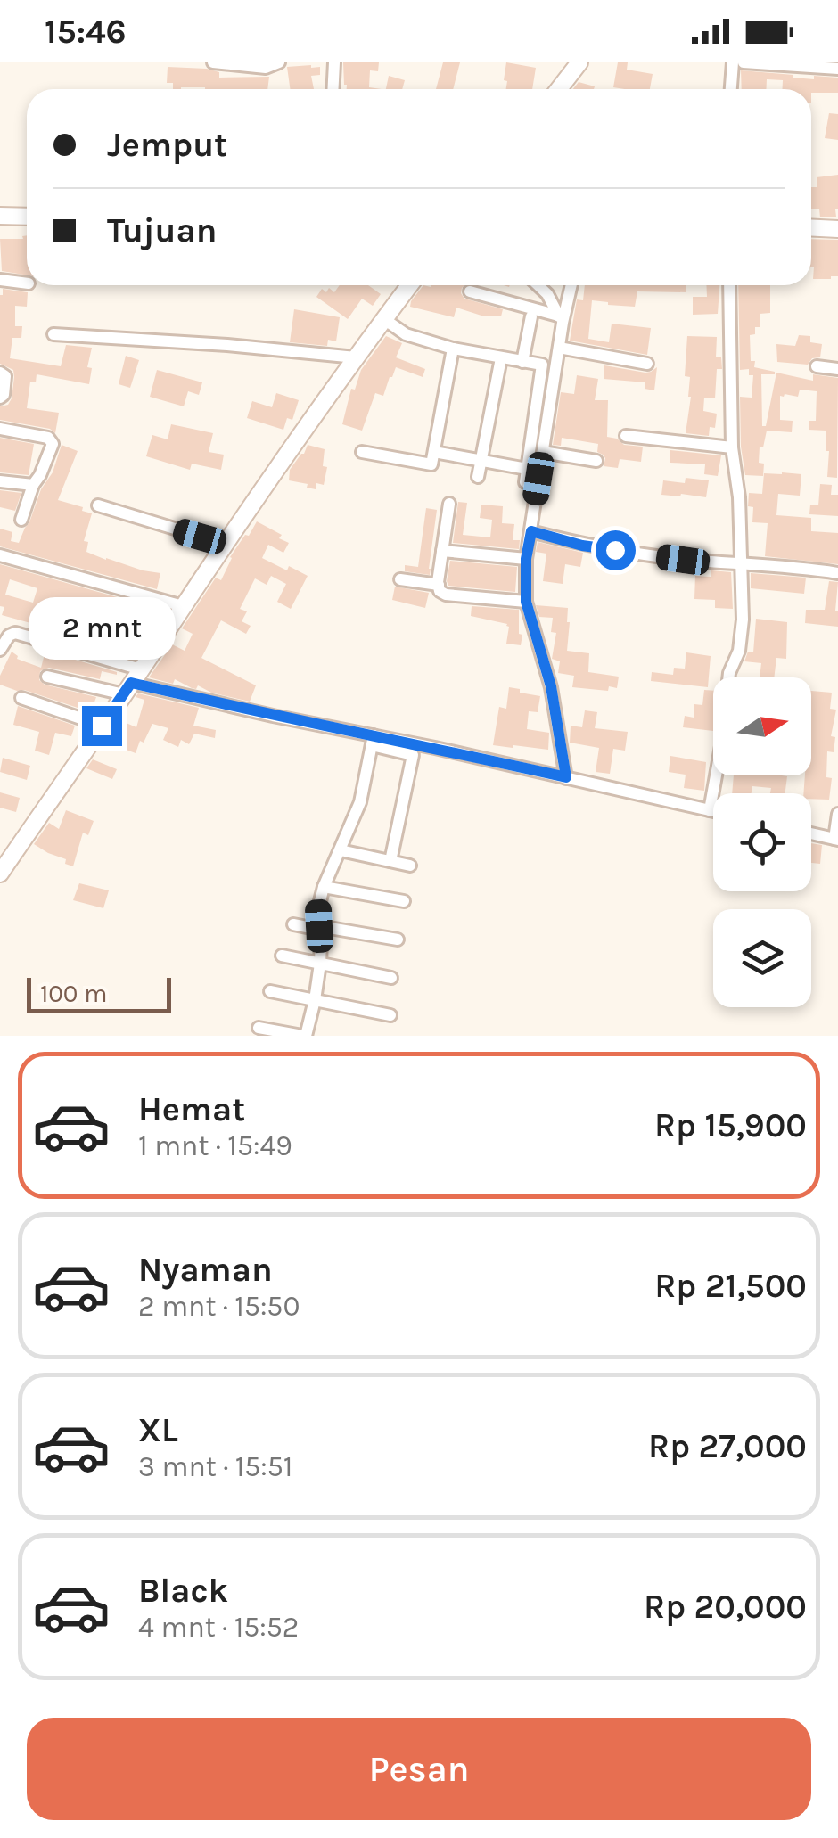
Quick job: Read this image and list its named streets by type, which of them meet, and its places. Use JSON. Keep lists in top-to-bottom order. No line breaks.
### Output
{"scale_bar":"100 m","north":"right","page":{"status":"15:46","banner":["Jemput","Tujuan"],"bubble":"2 mnt","scale":"100 m","list":[{"name":"Hemat","note":"1 mnt · 15:49","value":"Rp 15,900"},{"name":"Nyaman","note":"2 mnt · 15:50","value":"Rp 21,500"},{"name":"XL","note":"3 mnt · 15:51","value":"Rp 27,000"},{"name":"Black","note":"4 mnt · 15:52","value":"Rp 20,000"}],"buttons":"Pesan"}}
